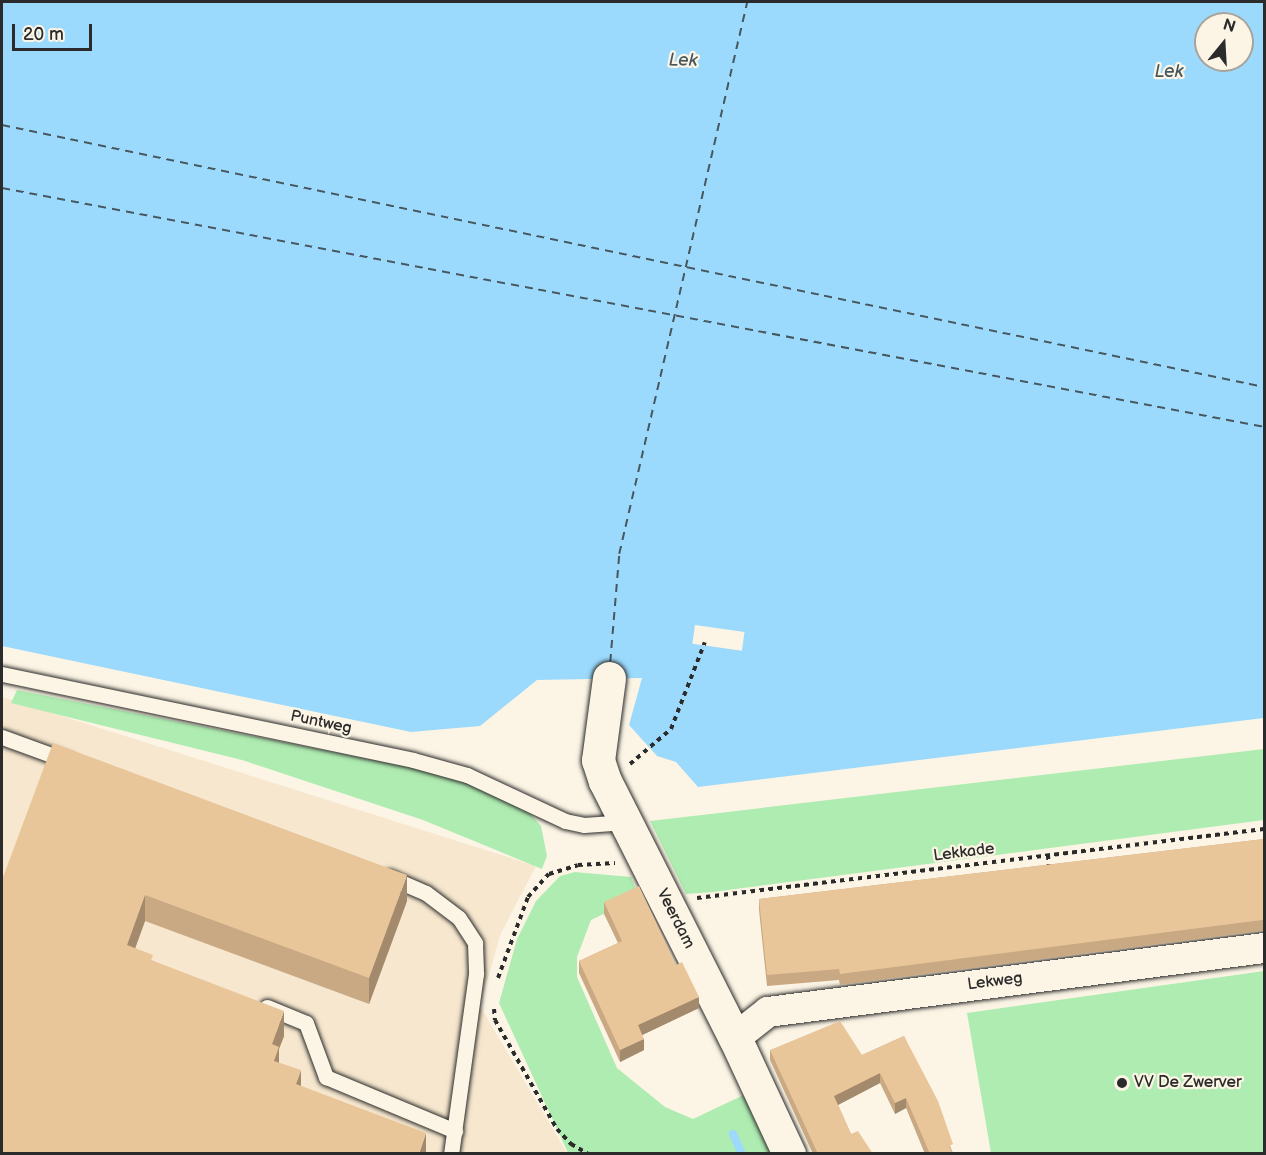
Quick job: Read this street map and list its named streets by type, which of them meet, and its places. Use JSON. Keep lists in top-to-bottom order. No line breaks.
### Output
{"streets":{"street":["Veerdam","Lekweg"],"lane":["Puntweg"],"path":["Lekkade"]},"crossings":[["Puntweg","Veerdam"],["Lekkade","Veerdam"],["Veerdam","Lekweg"]],"water":["Lek"],"places":["VV De Zwerver"],"scale_bar":"20 m","north":"top"}
